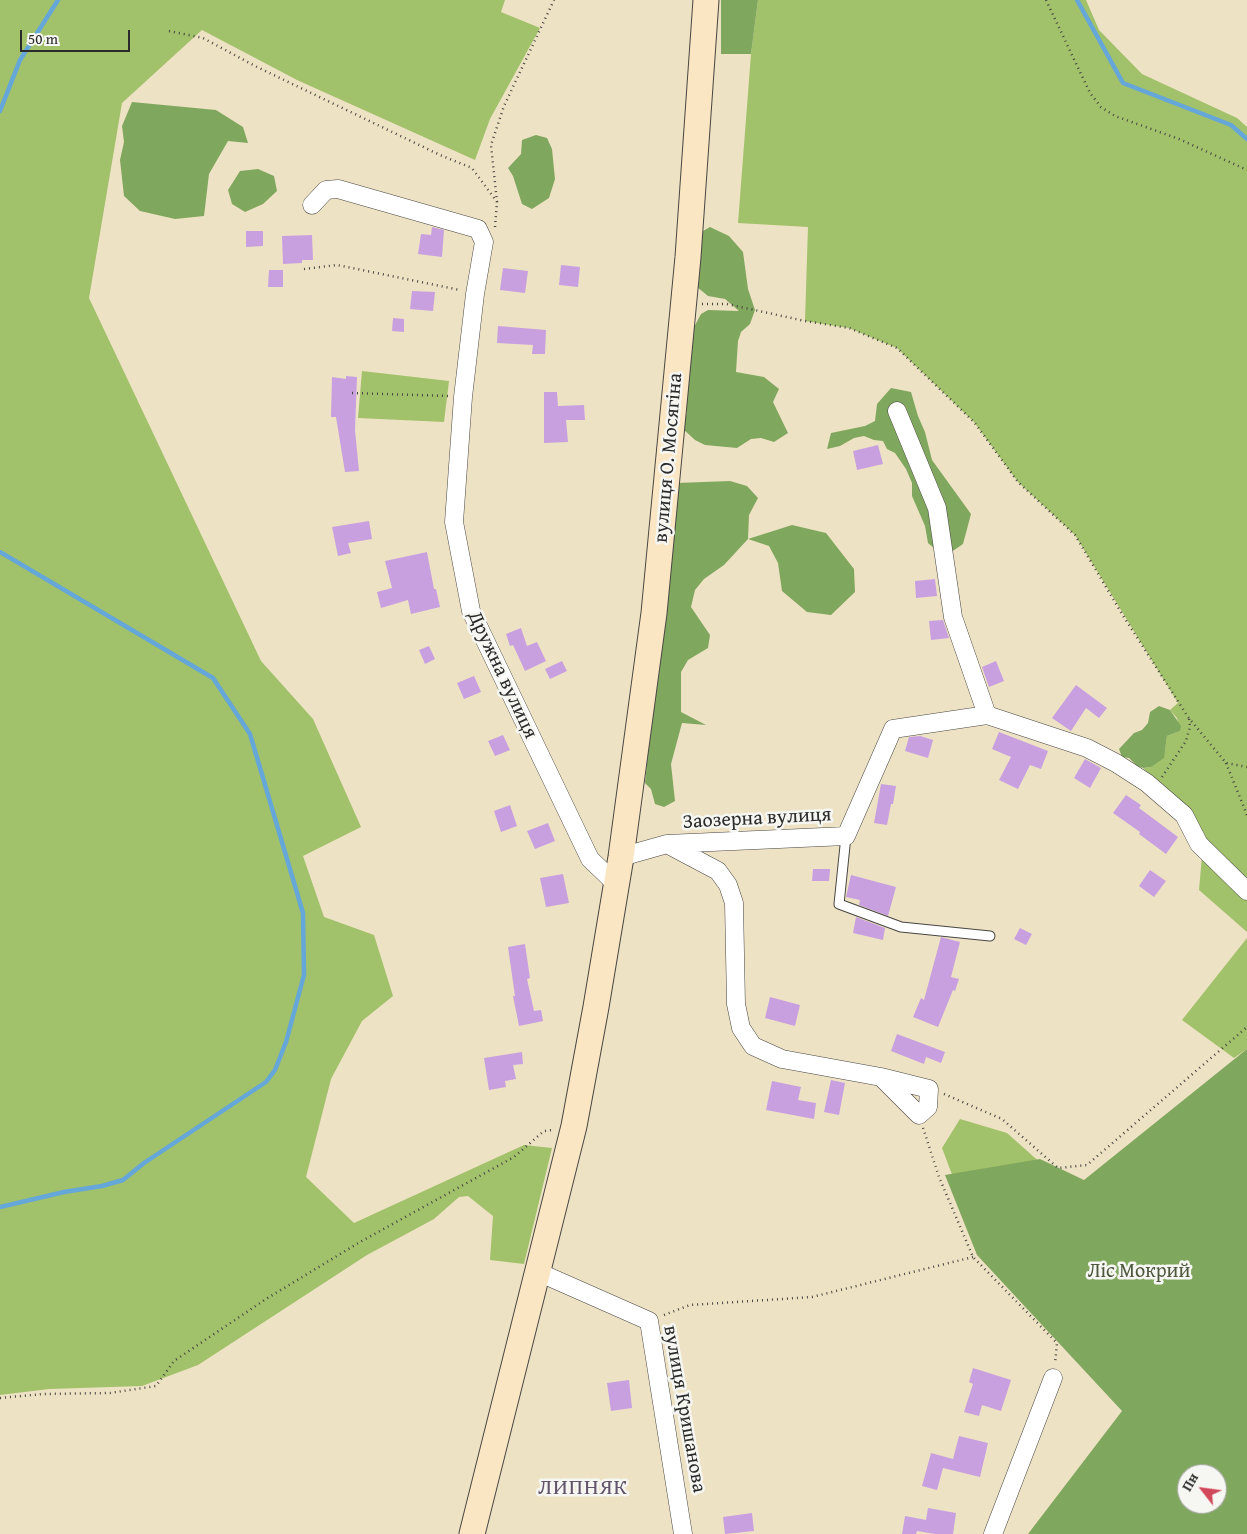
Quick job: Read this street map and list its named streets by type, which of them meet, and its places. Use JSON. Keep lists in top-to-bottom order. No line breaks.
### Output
{"streets":{"main road":["вулиця О. Мосягіна"],"street":["Дружна вулиця","Заозерна вулиця","вулиця Кришанова"]},"crossings":[["вулиця О. Мосягіна","Дружна вулиця"],["вулиця О. Мосягіна","Заозерна вулиця"]],"districts":["ЛИПНЯК"],"parks":["Ліс Мокрий"],"scale_bar":"50 m","north":"top left"}
